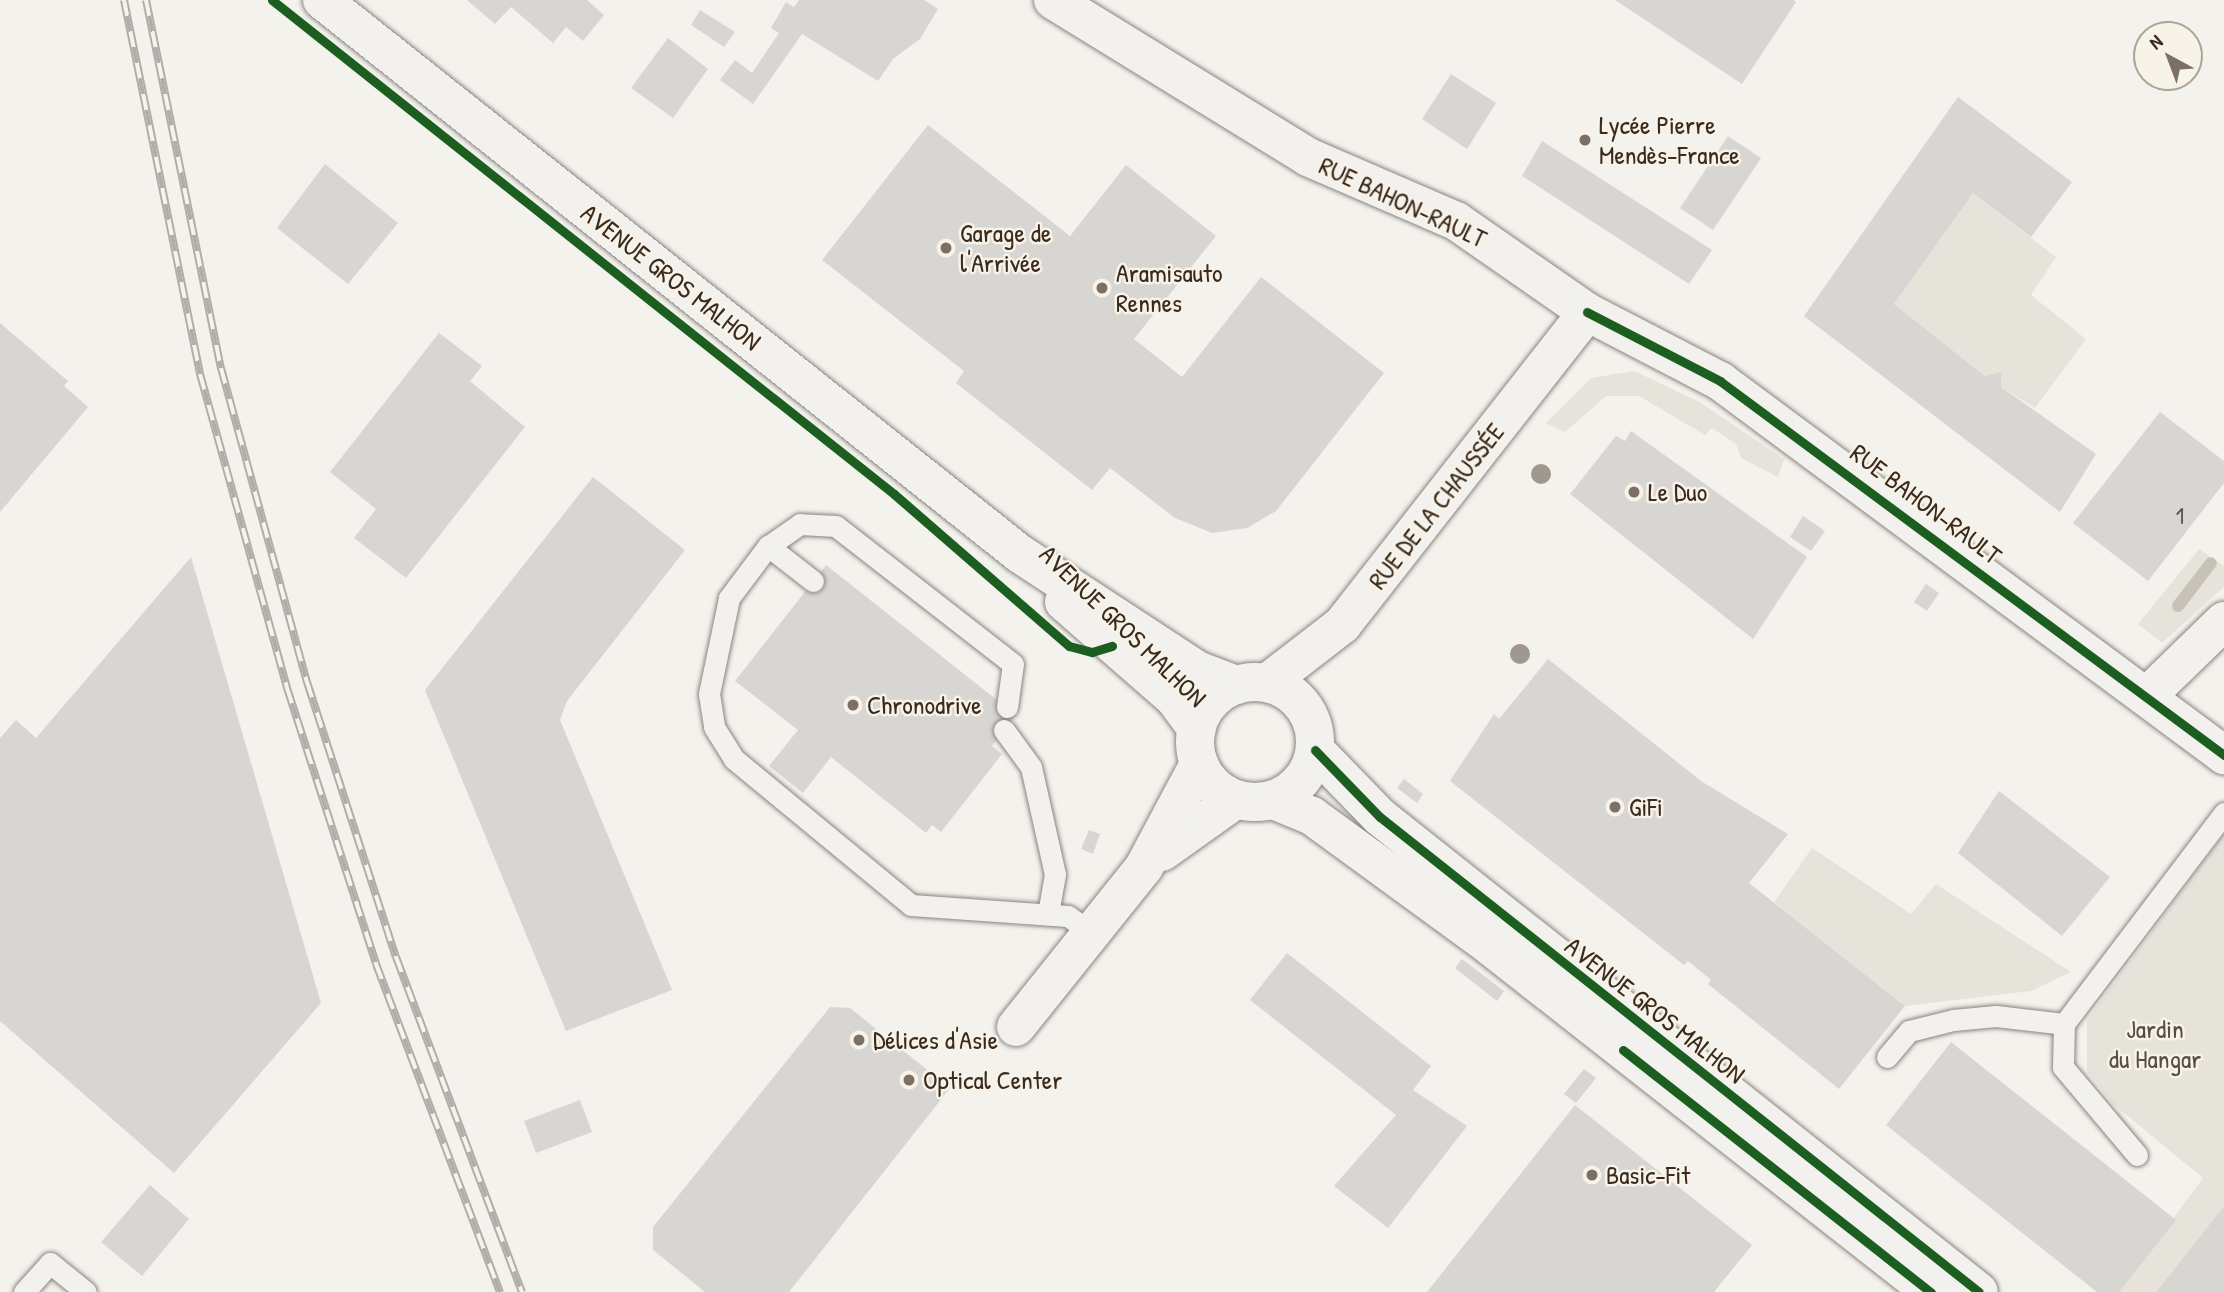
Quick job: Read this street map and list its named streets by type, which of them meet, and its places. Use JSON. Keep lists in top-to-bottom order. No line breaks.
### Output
{"streets":{"main road":["RUE BAHON-RAULT","AVENUE GROS MALHON","RUE DE LA CHAUSSÉE"]},"crossings":[["RUE BAHON-RAULT","RUE DE LA CHAUSSÉE"],["AVENUE GROS MALHON","RUE DE LA CHAUSSÉE"]],"parks":["Jardin du Hangar"],"places":["Lycée Pierre Mendès-France","Garage de l'Arrivée","Aramisauto Rennes","Le Duo","Chronodrive","GiFi","Délices d'Asie","Optical Center","Basic-Fit"],"house_numbers":["1"],"north":"top left"}
